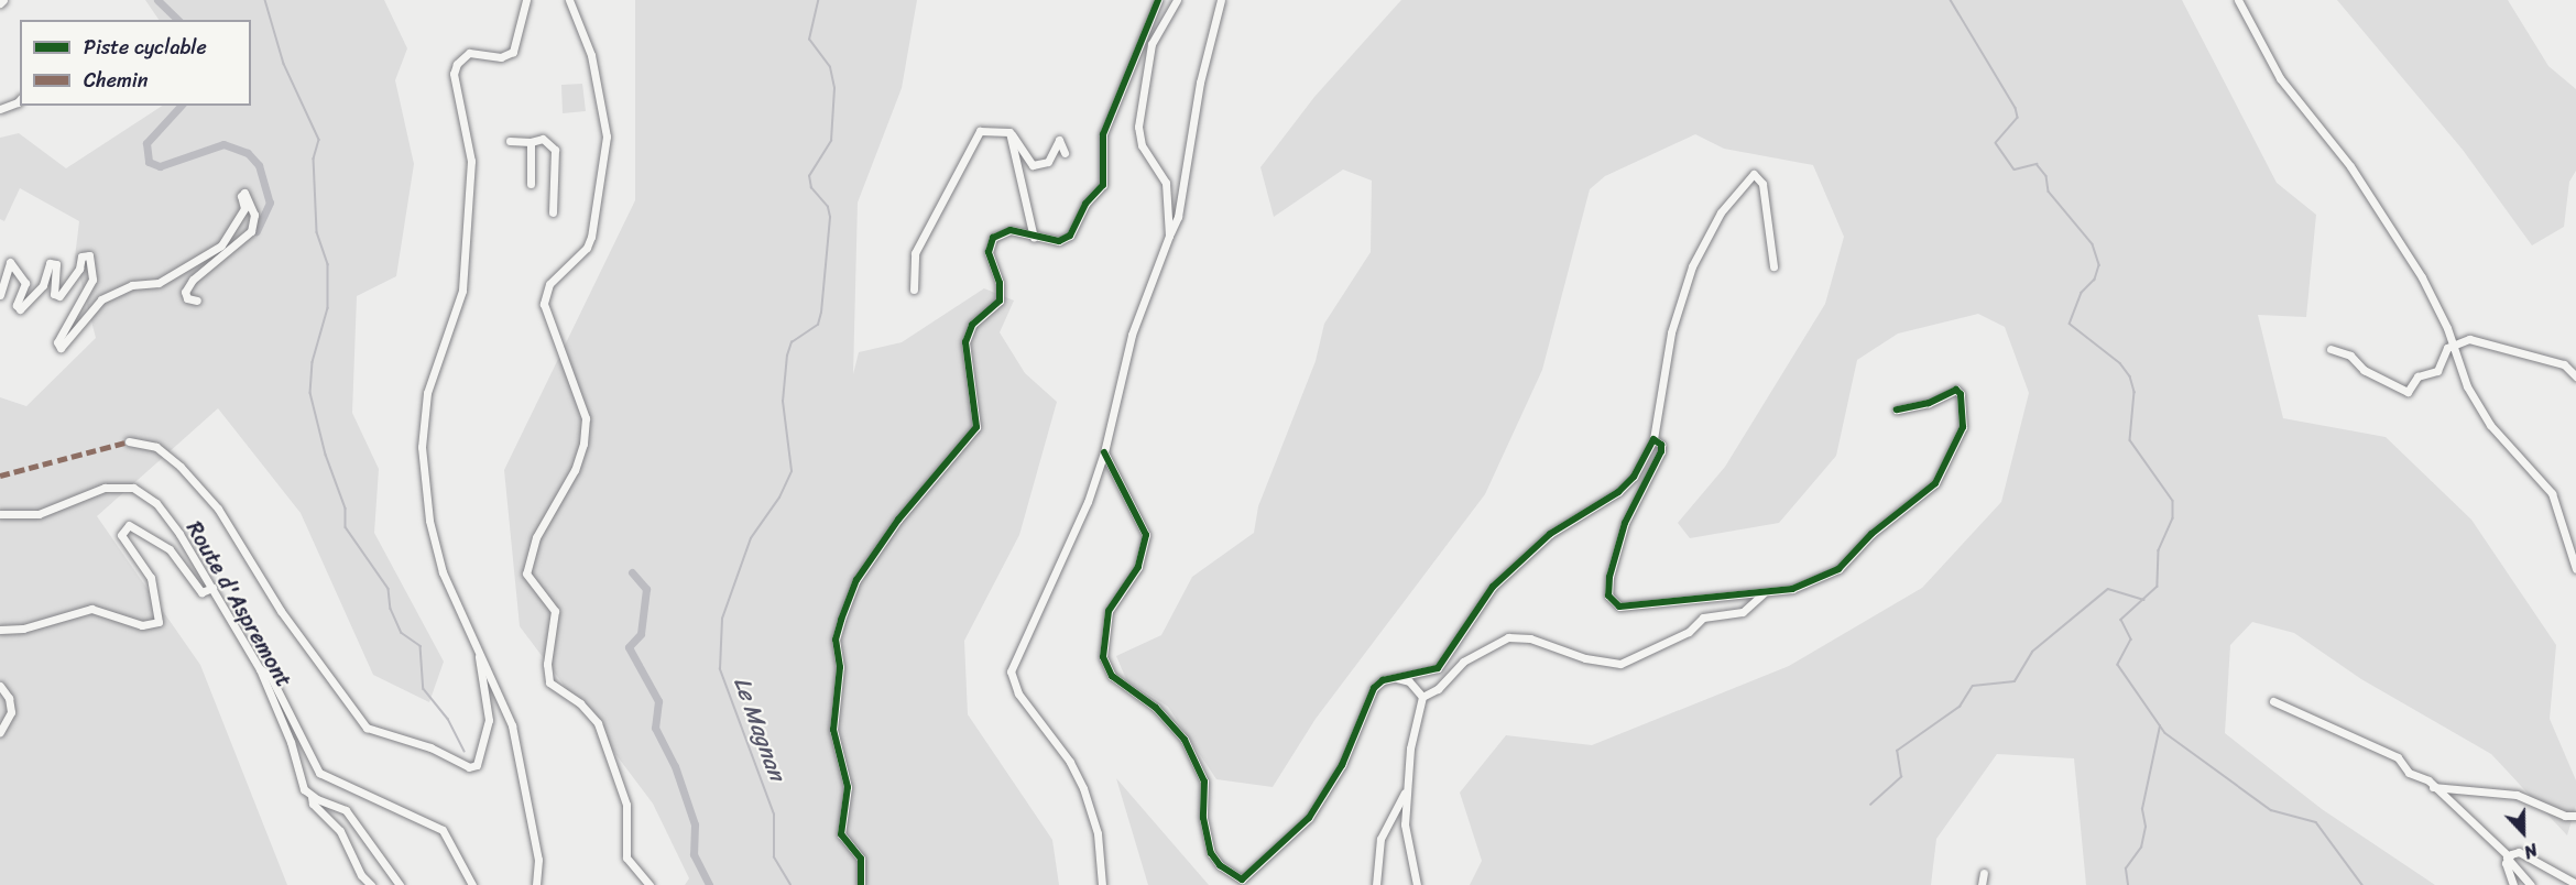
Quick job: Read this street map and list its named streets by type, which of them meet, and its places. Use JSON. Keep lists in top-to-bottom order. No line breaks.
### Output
{"streets":{"street":["Route d'Aspremont"]},"water":["Le Magnan"],"legend":["Piste cyclable","Chemin"],"north":"bottom"}
